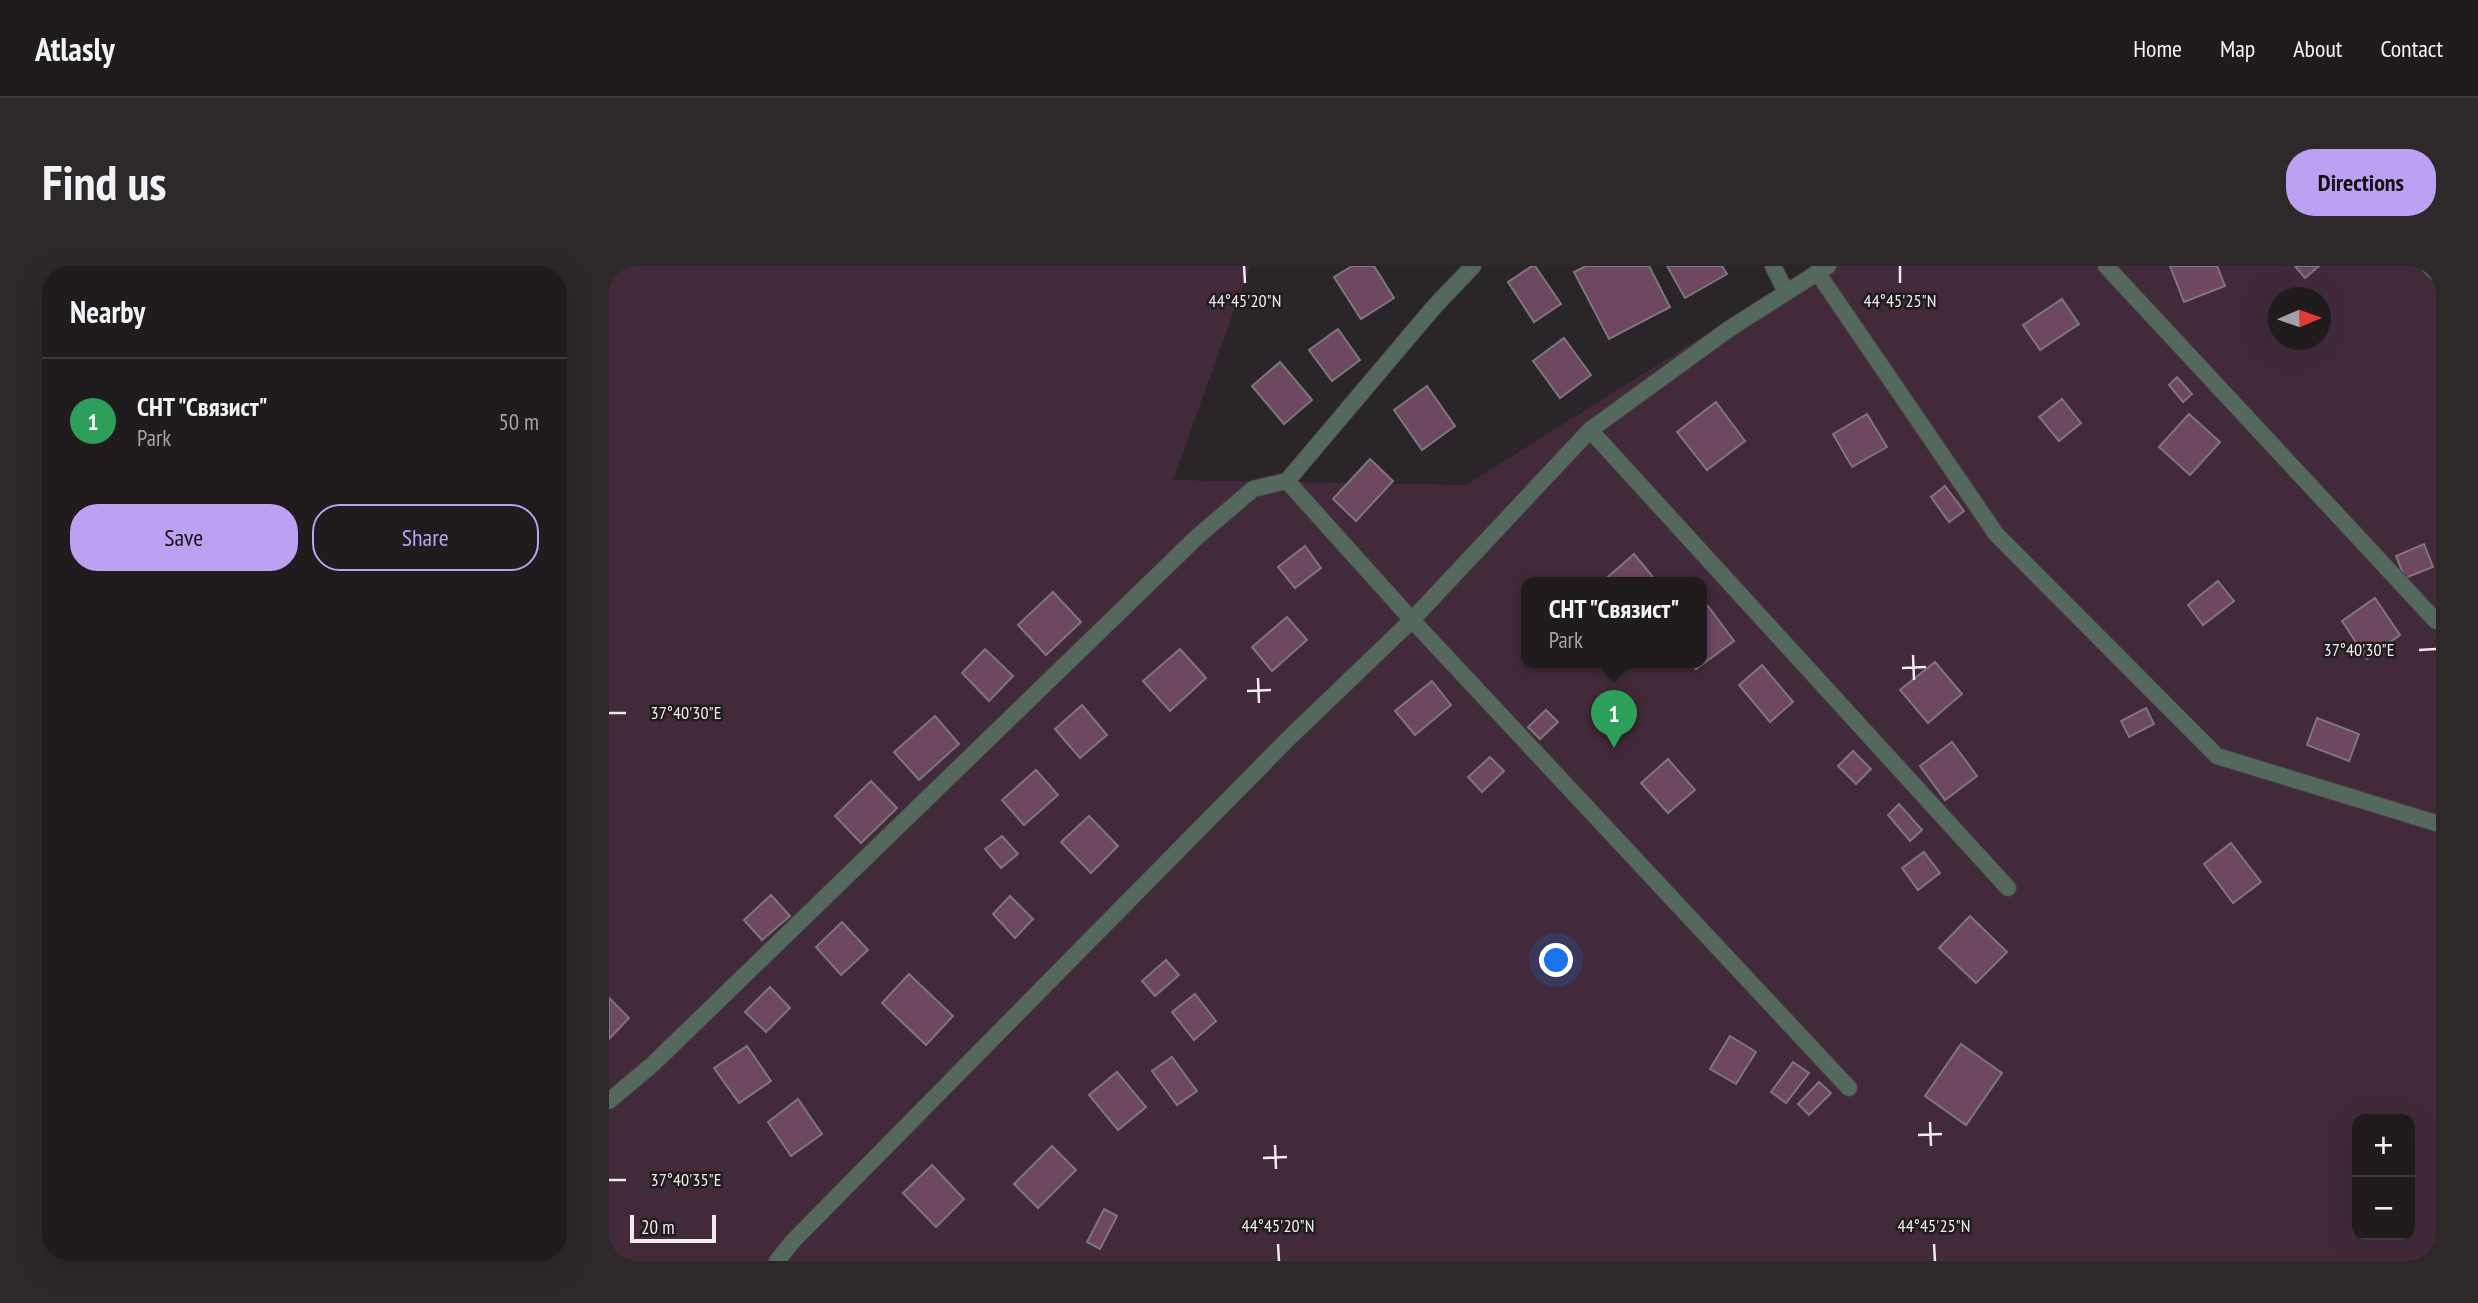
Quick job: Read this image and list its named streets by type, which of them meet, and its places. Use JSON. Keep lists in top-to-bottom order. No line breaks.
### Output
{"scale_bar":"20 m","north":"right","page":{"header":"Atlasly","nav":["Home","Map","About","Contact"],"buttons":["Directions",["Save","Share"]],"title":"Find us","heading":"Nearby","list":[{"mark":"1","name":"СНТ \"Связист\"","note":"Park","value":"50 m"}],"popup":["СНТ \"Связист\"","Park"],"pins":"1","map_buttons":["+","−"],"scale":"20 m"},"coordinates":["44°45'20\"N","44°45'25\"N","37°40'30\"E","37°40'35\"E"]}
